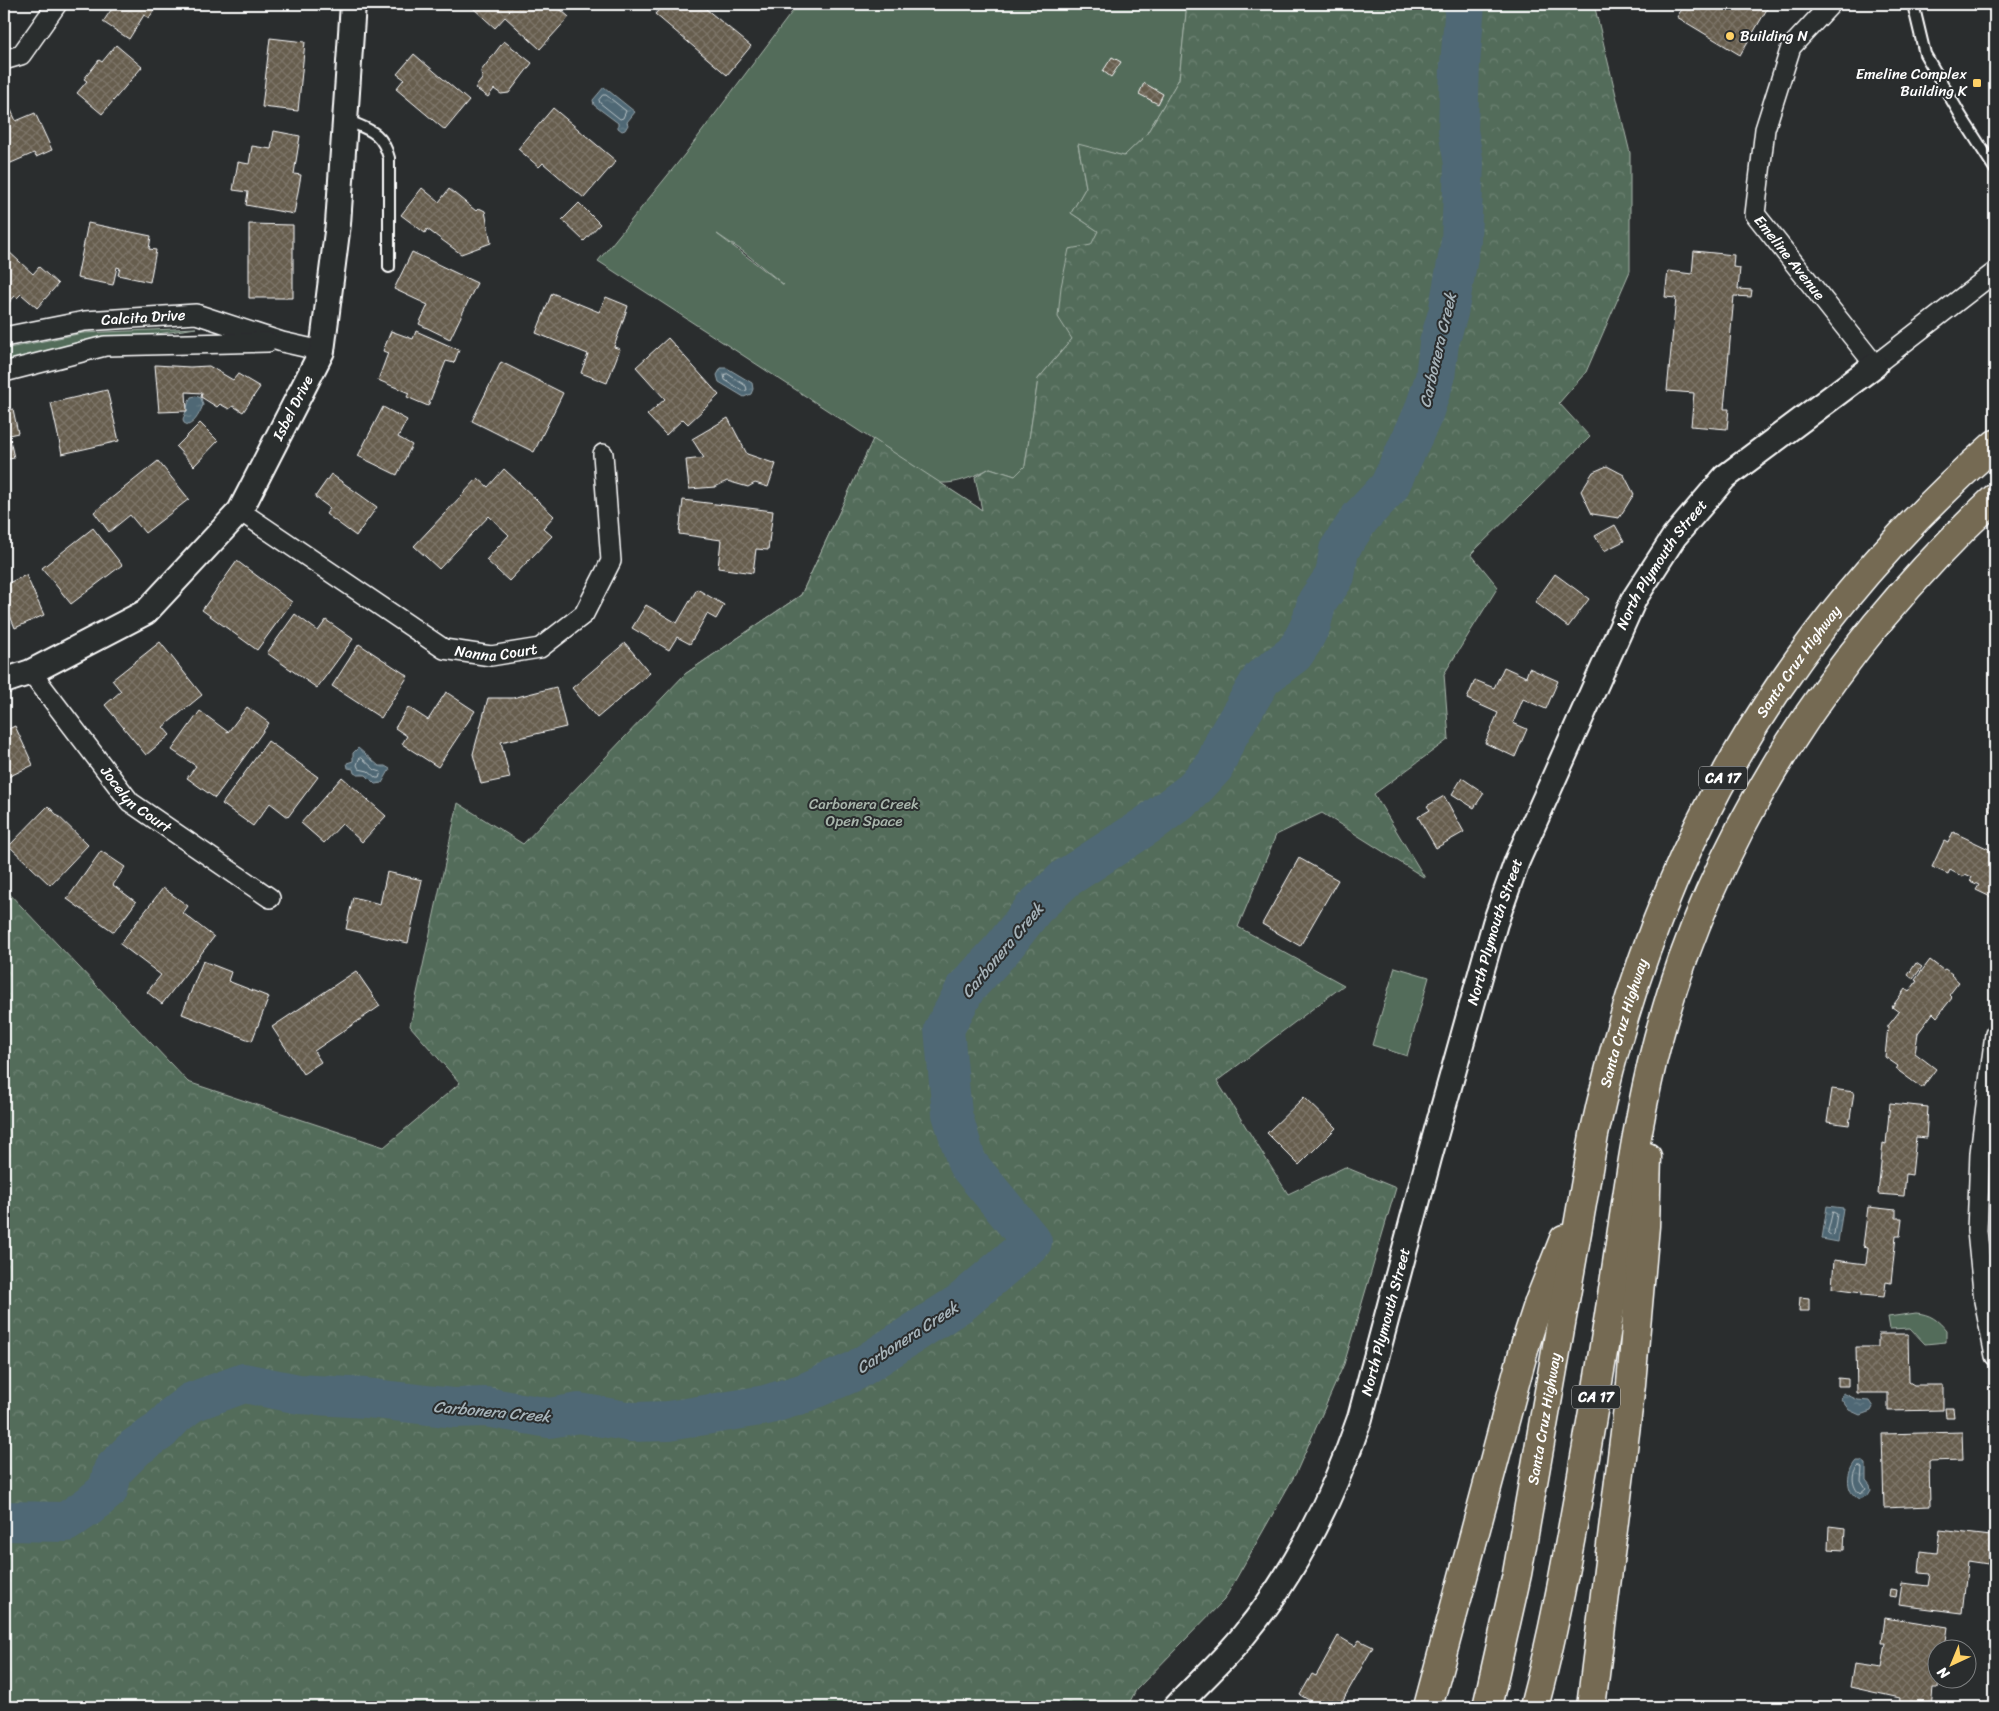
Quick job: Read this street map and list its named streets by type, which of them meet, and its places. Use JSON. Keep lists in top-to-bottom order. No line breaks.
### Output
{"streets":{"highway":["Santa Cruz Highway","CA 17"],"street":["Emeline Avenue","Calcita Drive","Isbel Drive","North Plymouth Street","Nanna Court","Jocelyn Court"]},"crossings":[["Emeline Avenue","North Plymouth Street"],["Calcita Drive","Isbel Drive"],["Isbel Drive","Nanna Court"],["Isbel Drive","Jocelyn Court"]],"water":["Carbonera Creek"],"parks":["Carbonera Creek Open Space"],"places":{"other":["Building N"],"transit":["Emeline Complex Building K"]},"north":"bottom left"}
